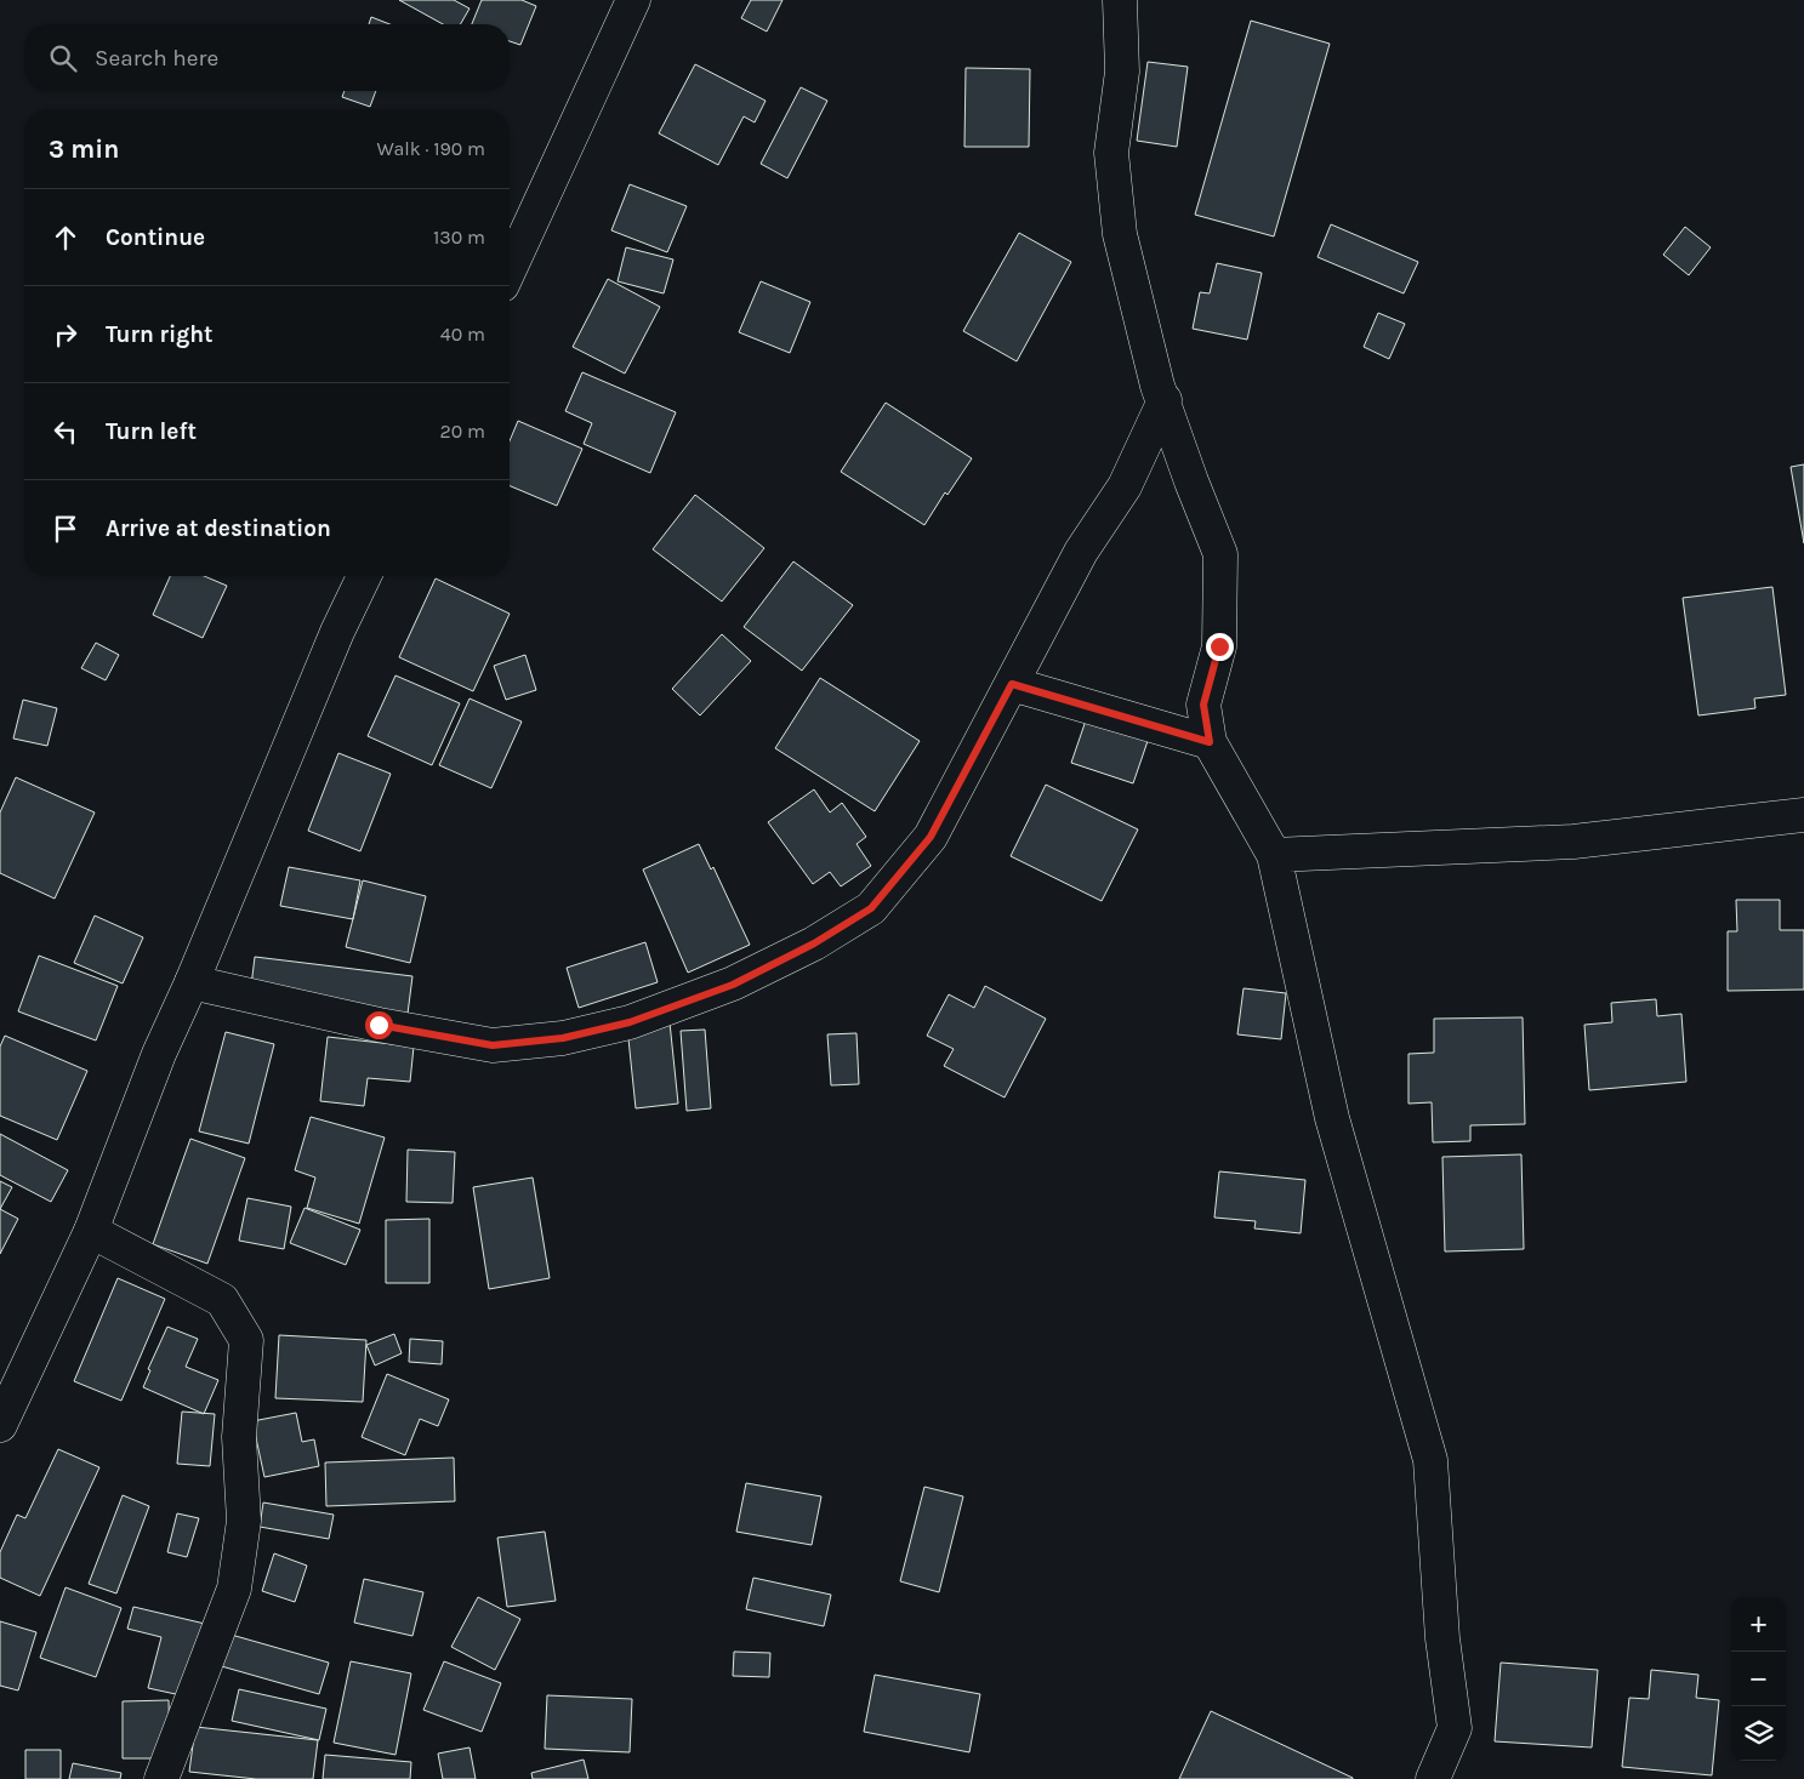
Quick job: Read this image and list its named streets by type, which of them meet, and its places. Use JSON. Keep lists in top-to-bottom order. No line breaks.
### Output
{"page":{"search":"Search here","heading":["3 min","Walk · 190 m"],"list":[["Continue","130 m"],["Turn right","40 m"],["Turn left","20 m"],"Arrive at destination"],"map_buttons":["+","−"]}}
